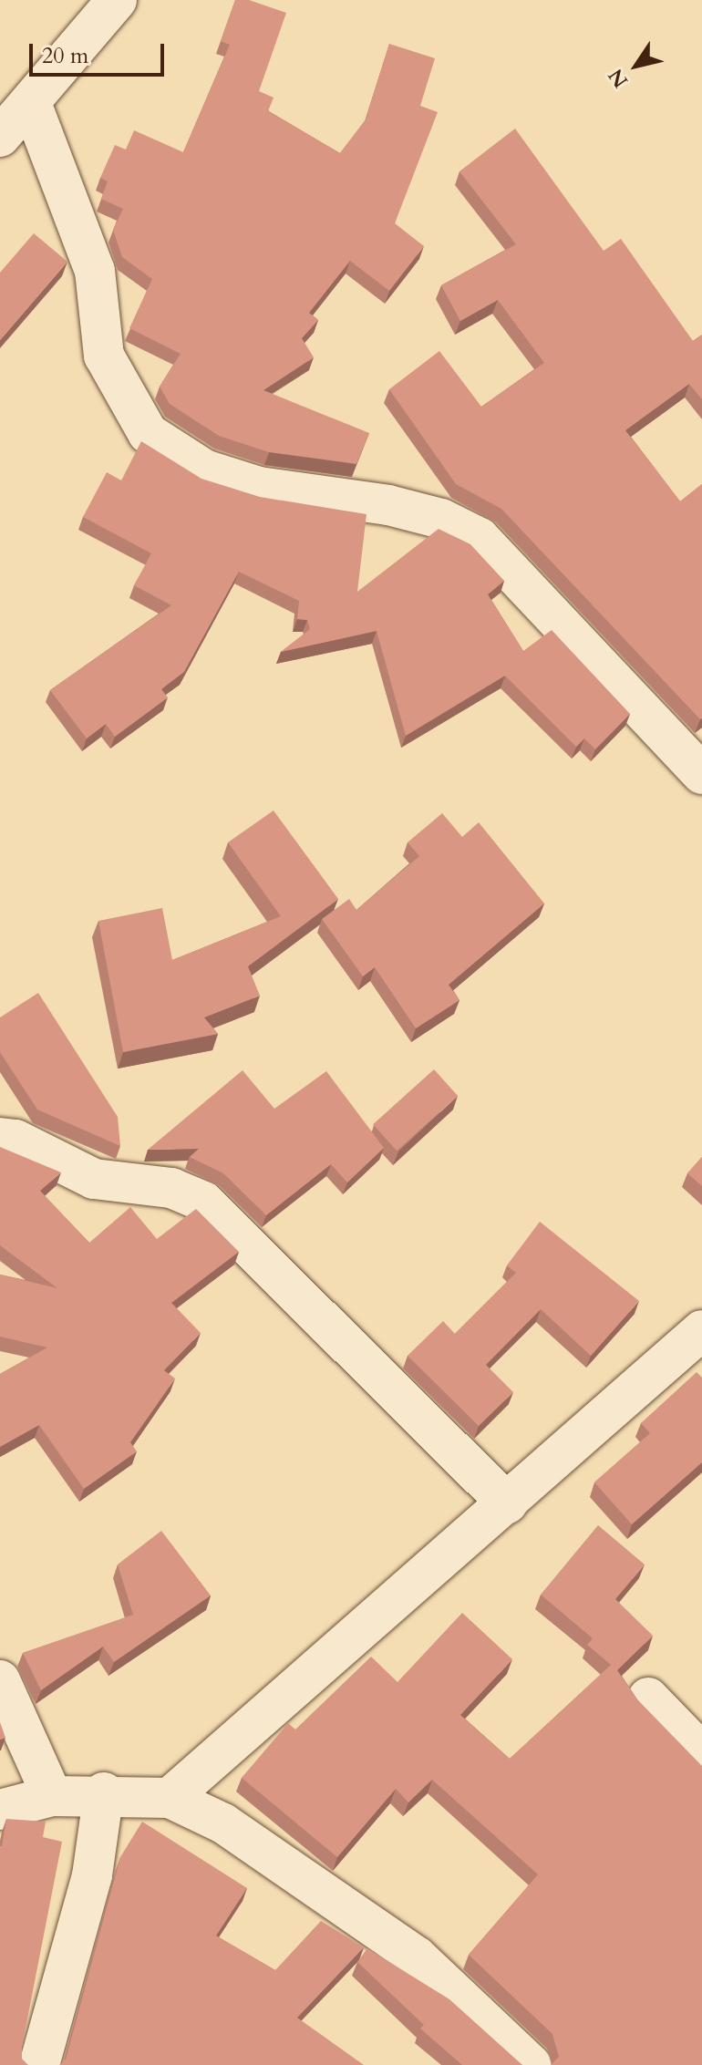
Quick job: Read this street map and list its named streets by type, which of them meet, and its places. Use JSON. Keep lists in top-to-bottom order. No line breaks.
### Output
{"scale_bar":"20 m","north":"bottom left"}
